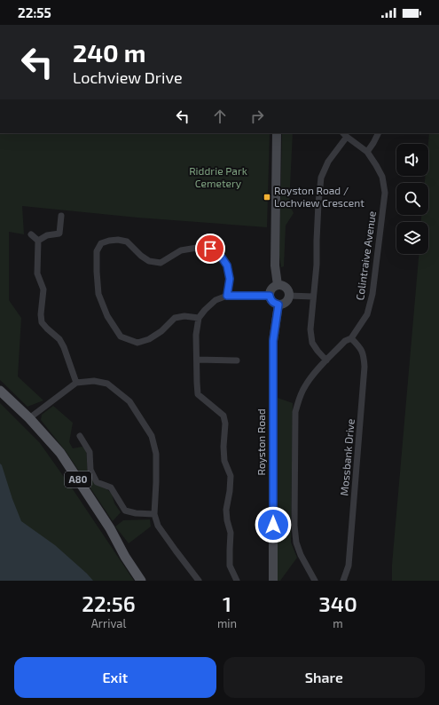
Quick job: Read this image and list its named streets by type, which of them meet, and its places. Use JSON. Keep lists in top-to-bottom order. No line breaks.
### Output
{"streets":{"main road":["A80"],"street":["Colintraive Avenue","Royston Road","Mossbank Drive"]},"crossings":[["Colintraive Avenue","Mossbank Drive"]],"parks":["Riddrie Park Cemetery"],"places":{"transit":["Royston Road / Lochview Crescent"]},"page":{"status":"22:55","turn":["240 m","Lochview Drive"],"eta":["22:56","Arrival","1","min","340","m"],"buttons":["Exit","Share"]}}
